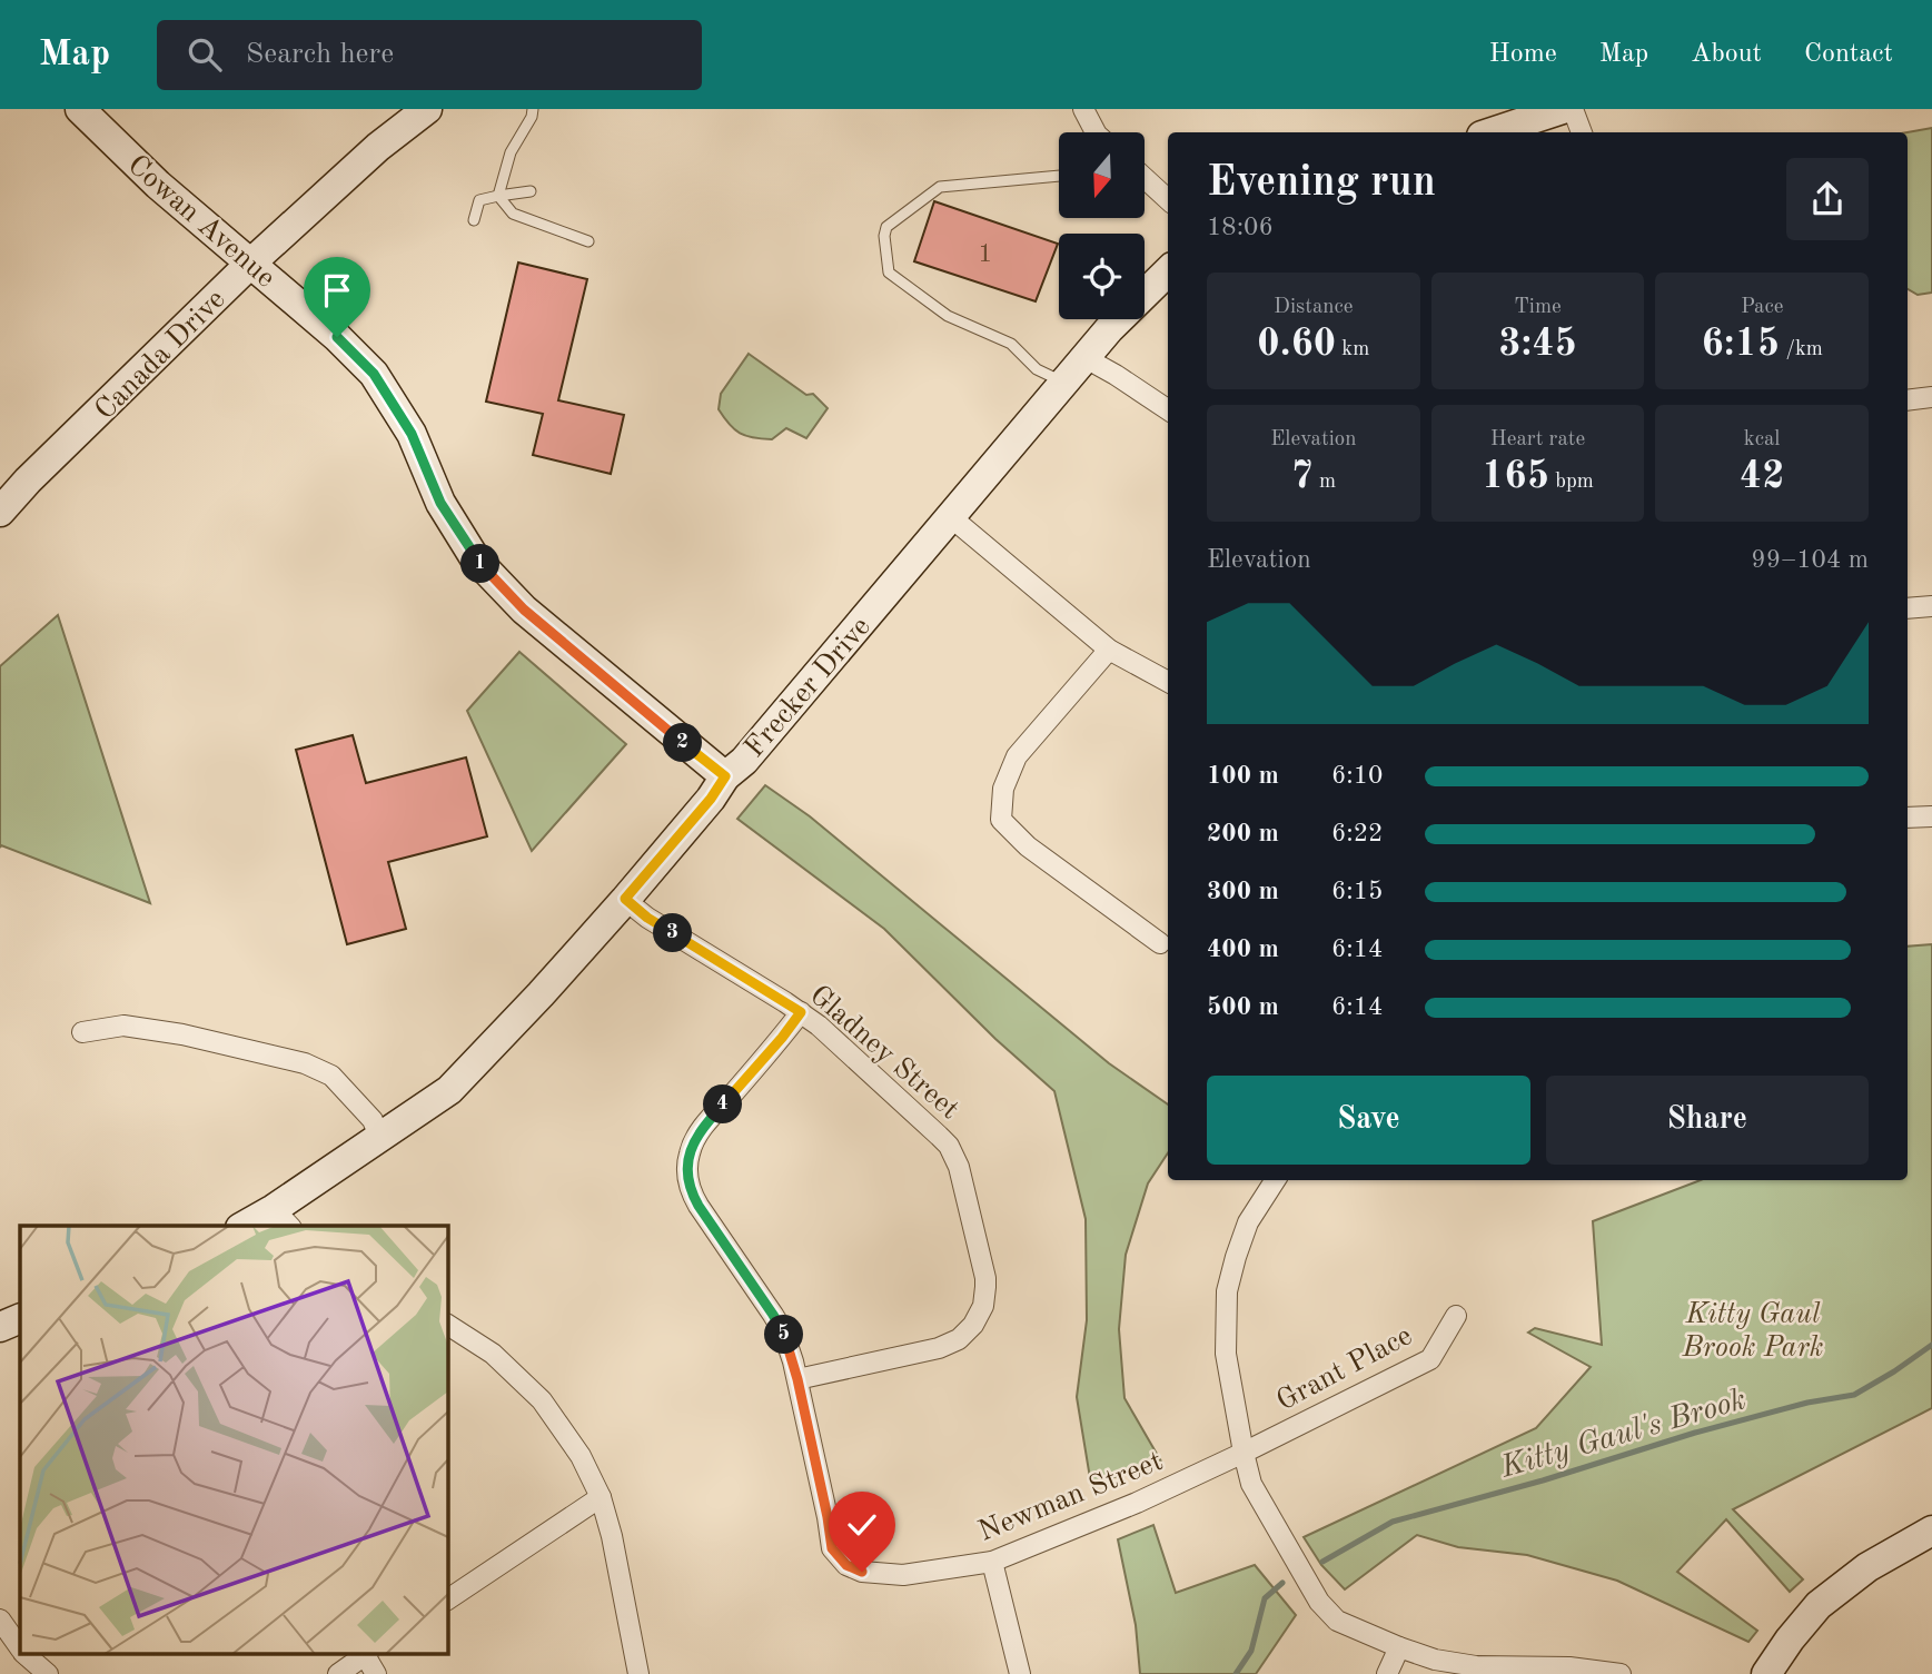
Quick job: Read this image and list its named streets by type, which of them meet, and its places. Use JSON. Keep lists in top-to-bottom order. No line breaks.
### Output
{"streets":{"street":["Cowan Avenue","Canada Drive","Frecker Drive","Gladney Street","Grant Place","Newman Street"]},"crossings":[["Cowan Avenue","Canada Drive"],["Cowan Avenue","Frecker Drive"],["Frecker Drive","Gladney Street"],["Gladney Street","Newman Street"],["Grant Place","Newman Street"]],"water":["Kitty Gaul's Brook"],"parks":["Kitty Gaul Brook Park"],"house_numbers":["1"],"north":"bottom","page":{"header":"Map","search":"Search here","nav":["Home","Map","About","Contact"],"heading":["Evening run","18:06"],"stats":[["Distance","0.60 km"],["Time","3:45"],["Pace","6:15 /km"],["Elevation","7 m"],["Heart rate","165 bpm"],["kcal","42"]],"chart":["Elevation","99–104 m"],"pins":["1","2","3","4","5"],"list":[{"name":"100 m","note":"6:10"},{"name":"200 m","note":"6:22"},{"name":"300 m","note":"6:15"},{"name":"400 m","note":"6:14"},{"name":"500 m","note":"6:14"}],"buttons":["Save","Share"]}}
